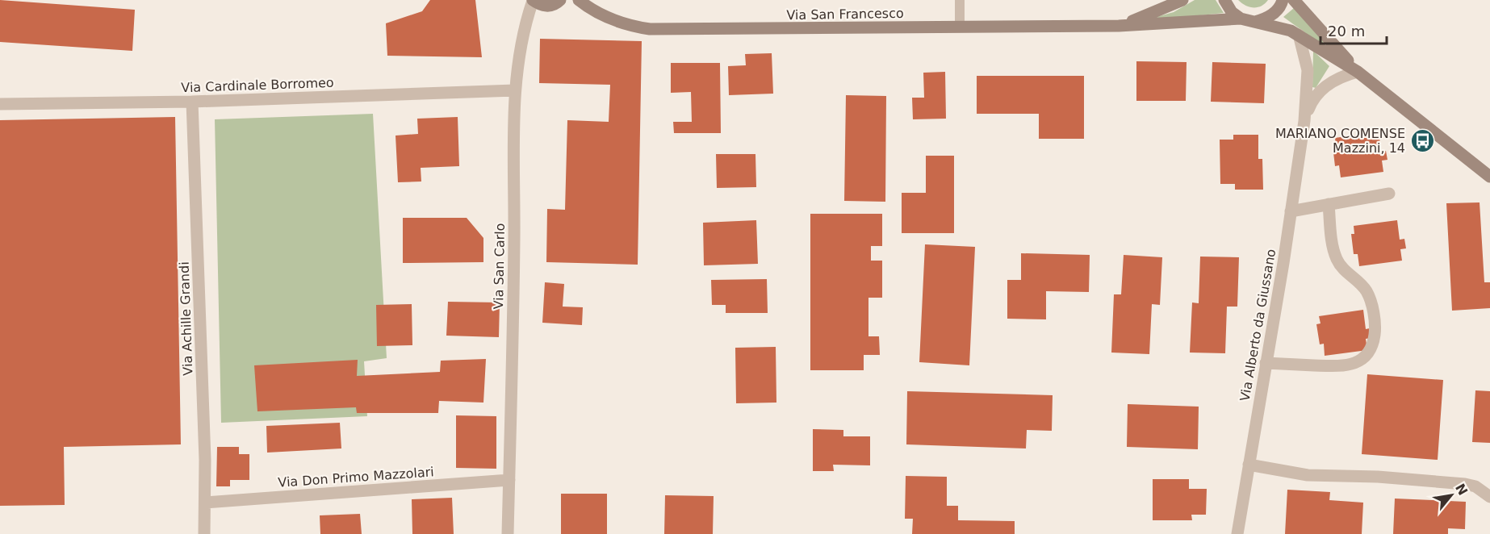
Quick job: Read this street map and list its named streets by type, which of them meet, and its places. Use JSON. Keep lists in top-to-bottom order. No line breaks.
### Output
{"streets":{"street":["Via San Francesco","Via Cardinale Borromeo","Via San Carlo","Via Achille Grandi","Via Alberto da Giussano","Via Don Primo Mazzolari"]},"crossings":[["Via San Francesco","Via Alberto da Giussano"],["Via Cardinale Borromeo","Via San Carlo"],["Via Cardinale Borromeo","Via Achille Grandi"],["Via San Carlo","Via Don Primo Mazzolari"],["Via Achille Grandi","Via Don Primo Mazzolari"]],"places":{"bus stop":["MARIANO COMENSE Mazzini, 14"]},"scale_bar":"20 m","north":"top right"}
